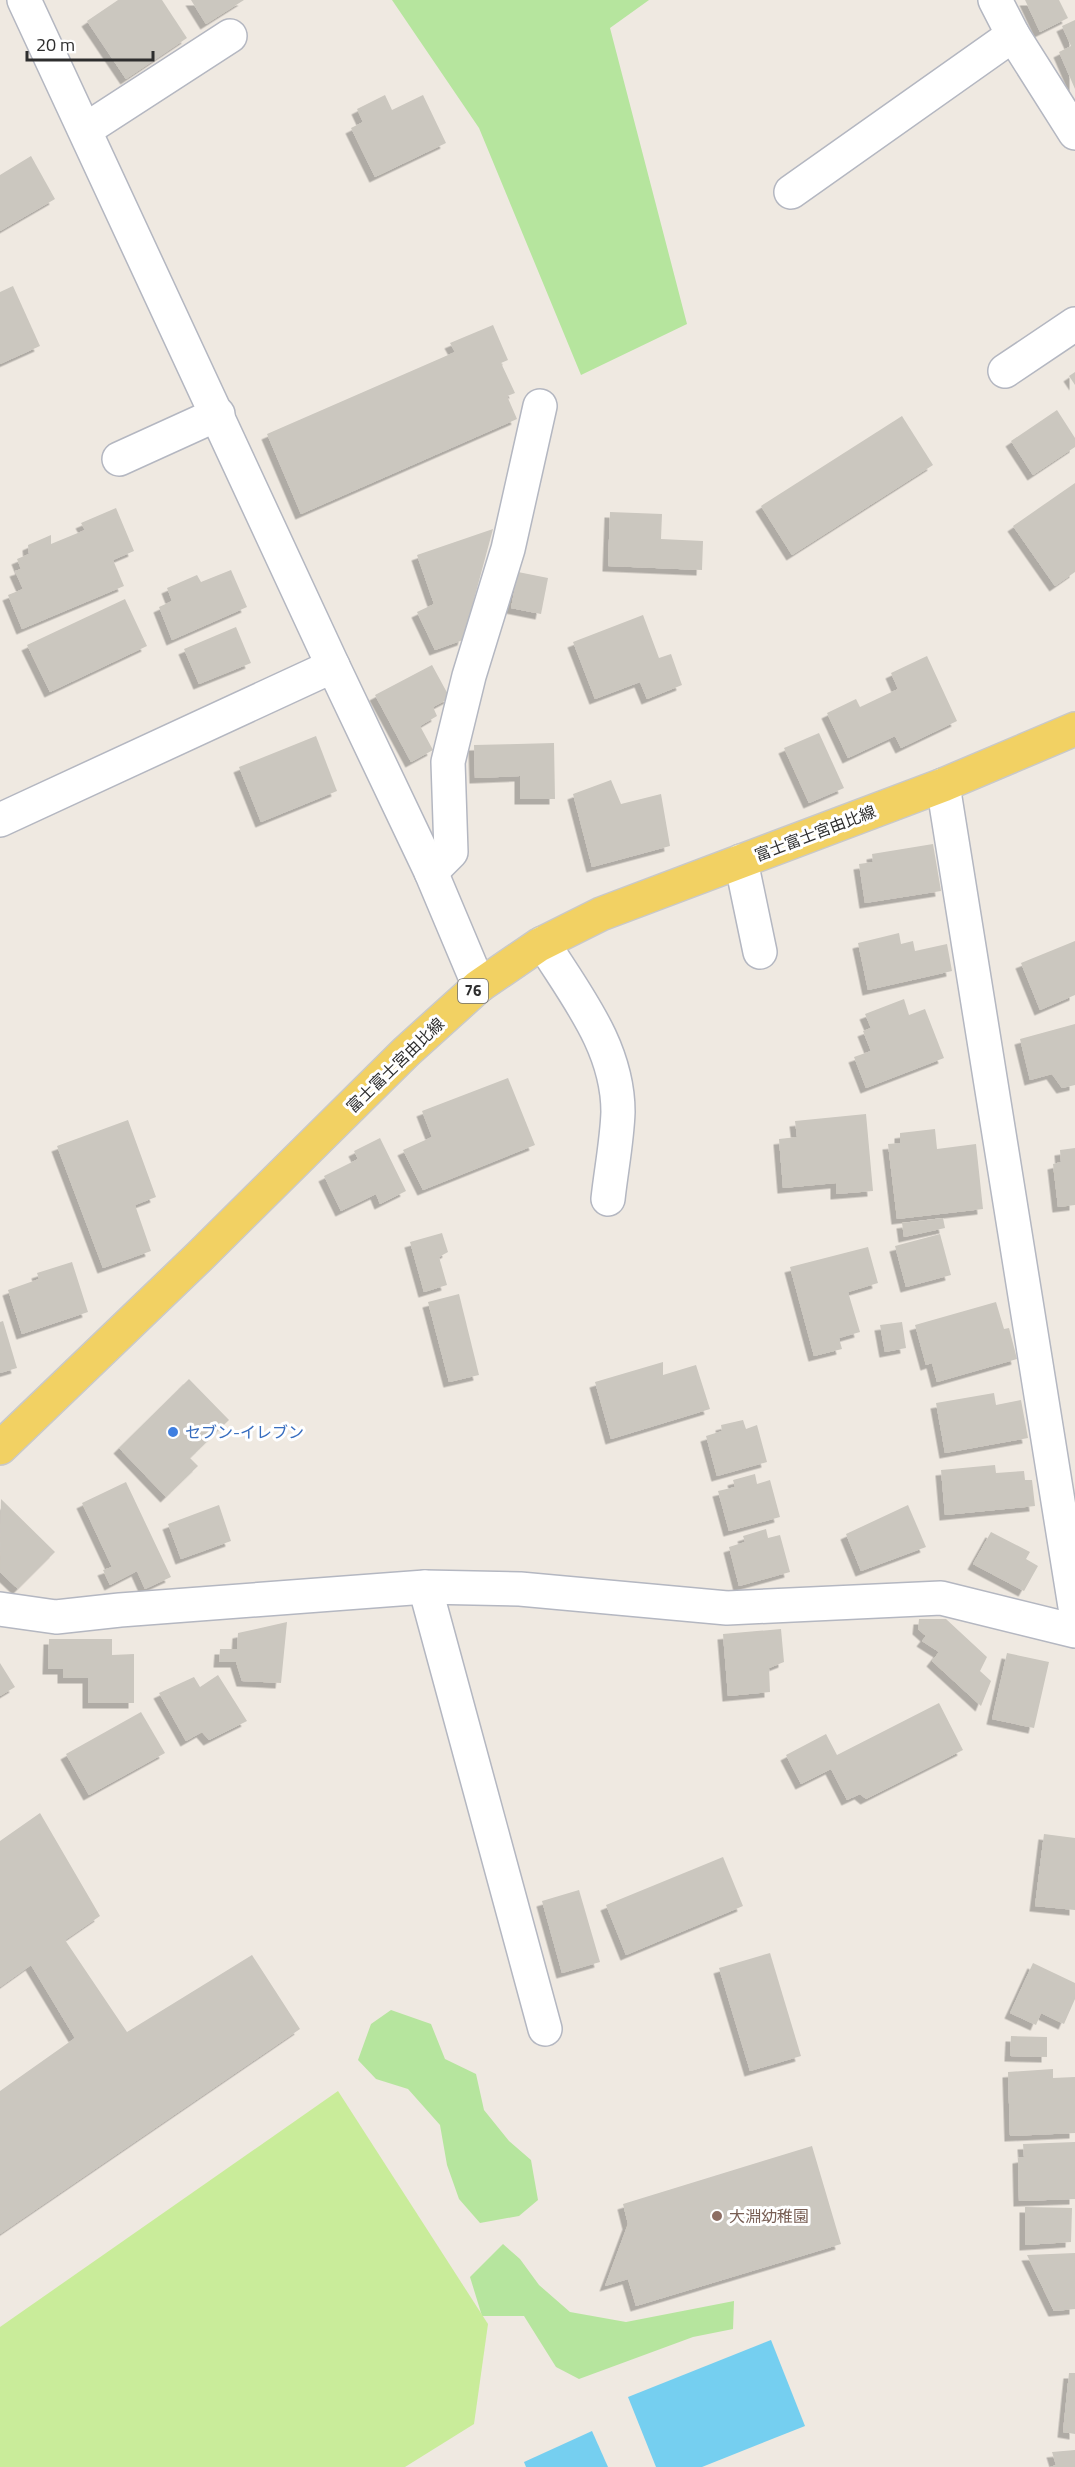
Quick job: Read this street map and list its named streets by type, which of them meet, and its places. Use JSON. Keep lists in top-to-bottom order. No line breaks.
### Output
{"streets":{"main road":["富士富士宮由比線","76"]},"places":["セブン-イレブン","大淵幼稚園"],"scale_bar":"20 m"}
